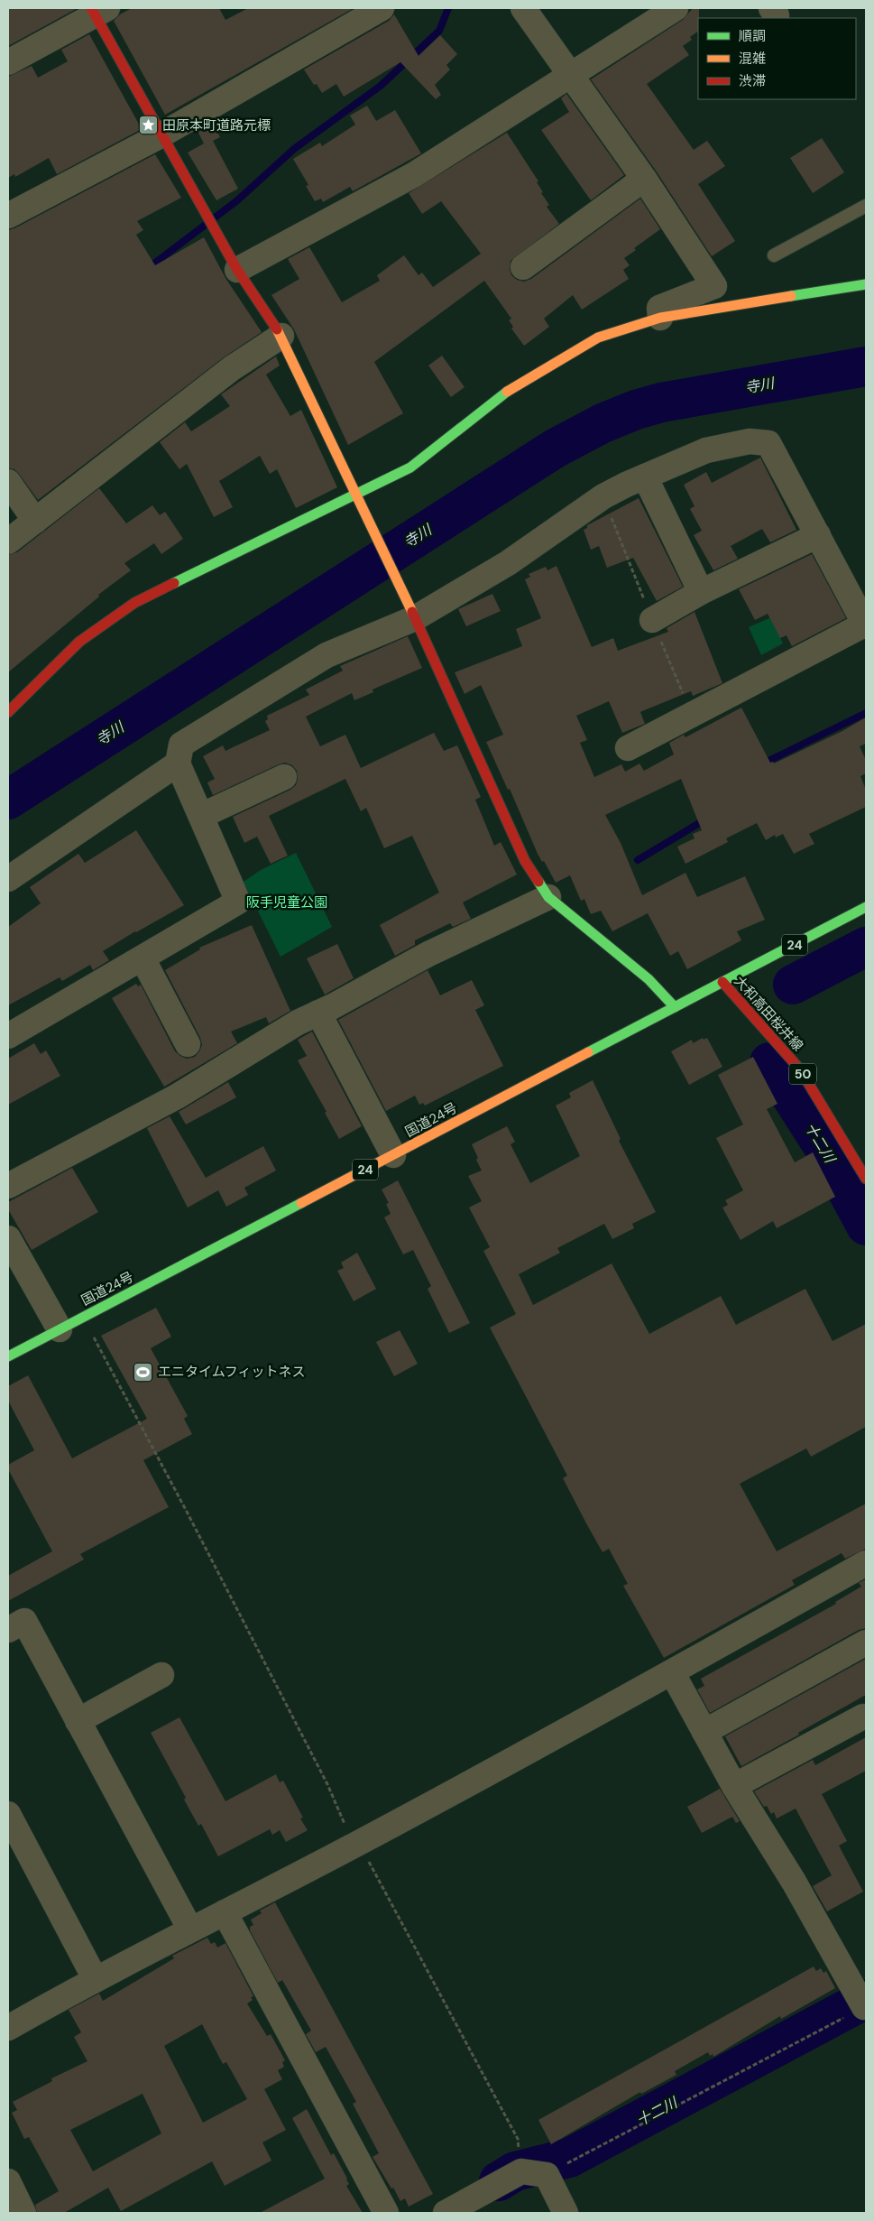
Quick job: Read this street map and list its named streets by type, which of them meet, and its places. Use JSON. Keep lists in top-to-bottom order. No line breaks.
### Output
{"streets":{"main road":["24","大和高田桜井線","50","国道24号"]},"crossings":[["大和高田桜井線","国道24号"]],"water":["寺川","十二川"],"parks":["阪手児童公園"],"places":{"place":["田原本町道路元標"],"sports":["エニタイムフィットネス"]},"legend":["順調","混雑","渋滞"]}
